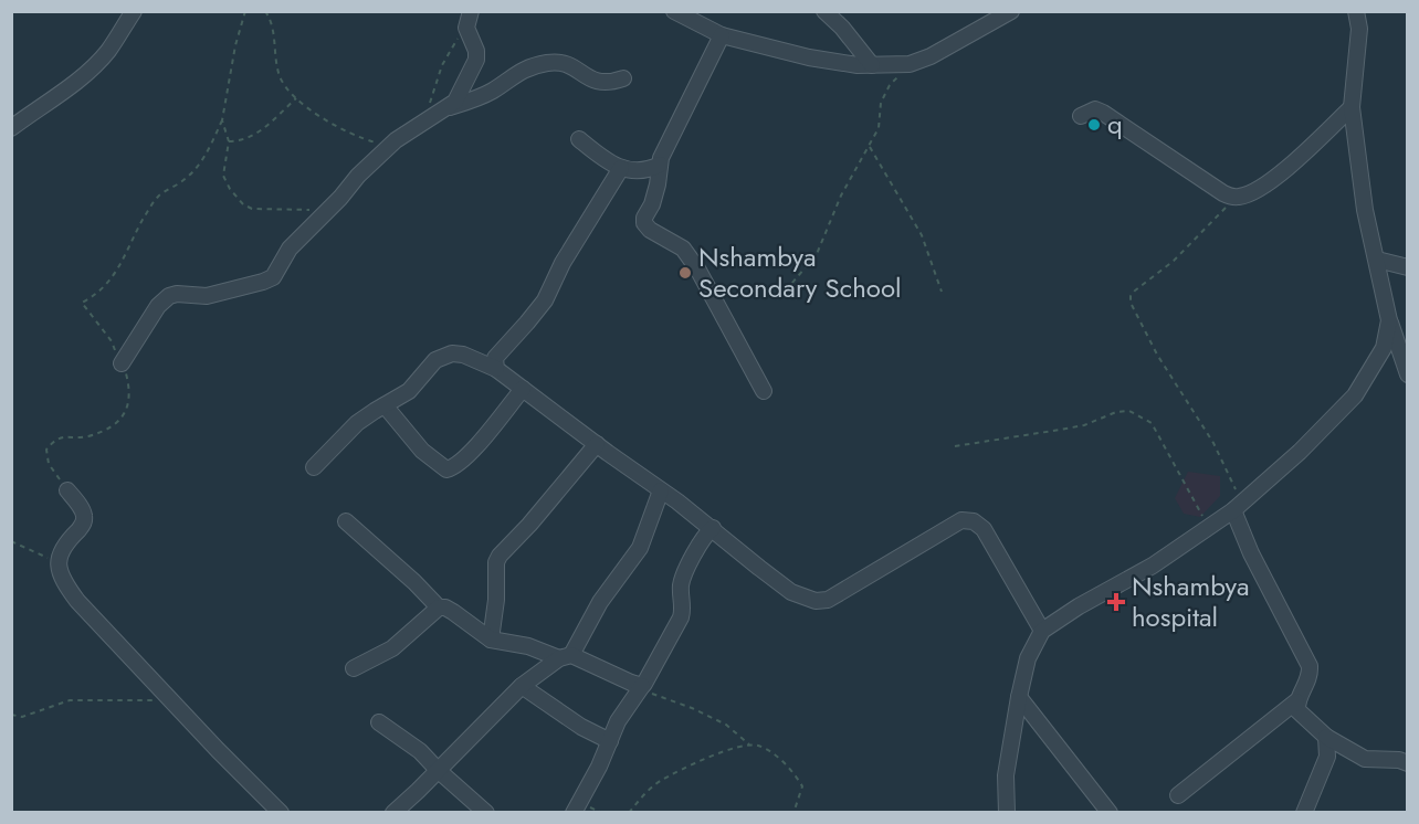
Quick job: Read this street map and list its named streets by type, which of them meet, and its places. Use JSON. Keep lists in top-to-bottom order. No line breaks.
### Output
{"places":{"other":["q","Nshambya Secondary School"],"health":["Nshambya hospital"]}}
